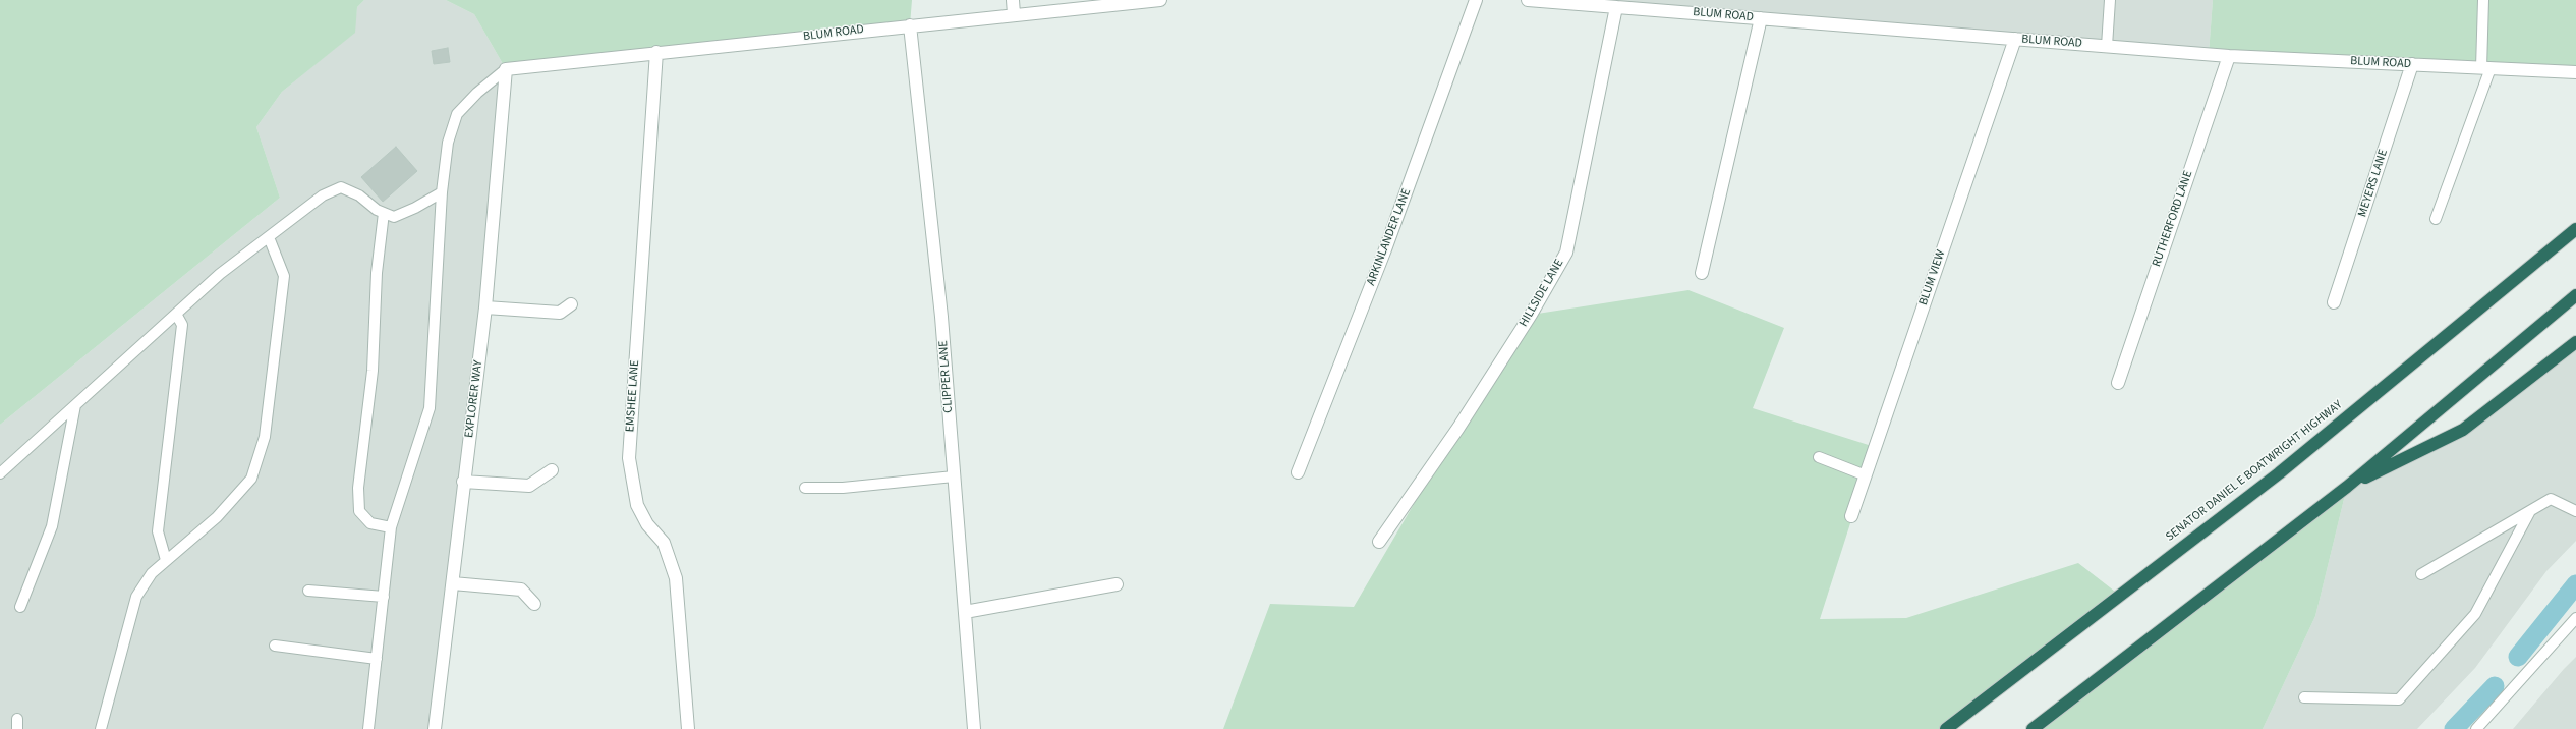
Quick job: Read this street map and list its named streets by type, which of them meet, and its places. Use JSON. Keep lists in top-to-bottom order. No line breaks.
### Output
{"streets":{"highway":["SENATOR DANIEL E BOATWRIGHT HIGHWAY"],"street":["BLUM ROAD","MEYERS LANE","RUTHERFORD LANE","ARKINLANDER LANE","BLUM VIEW","HILLSIDE LANE","CLIPPER LANE","EMSHEE LANE","EXPLORER WAY"]},"crossings":[["BLUM ROAD","MEYERS LANE"],["BLUM ROAD","RUTHERFORD LANE"],["BLUM ROAD","BLUM VIEW"],["BLUM ROAD","HILLSIDE LANE"],["BLUM ROAD","CLIPPER LANE"],["BLUM ROAD","EMSHEE LANE"],["BLUM ROAD","EXPLORER WAY"]]}
